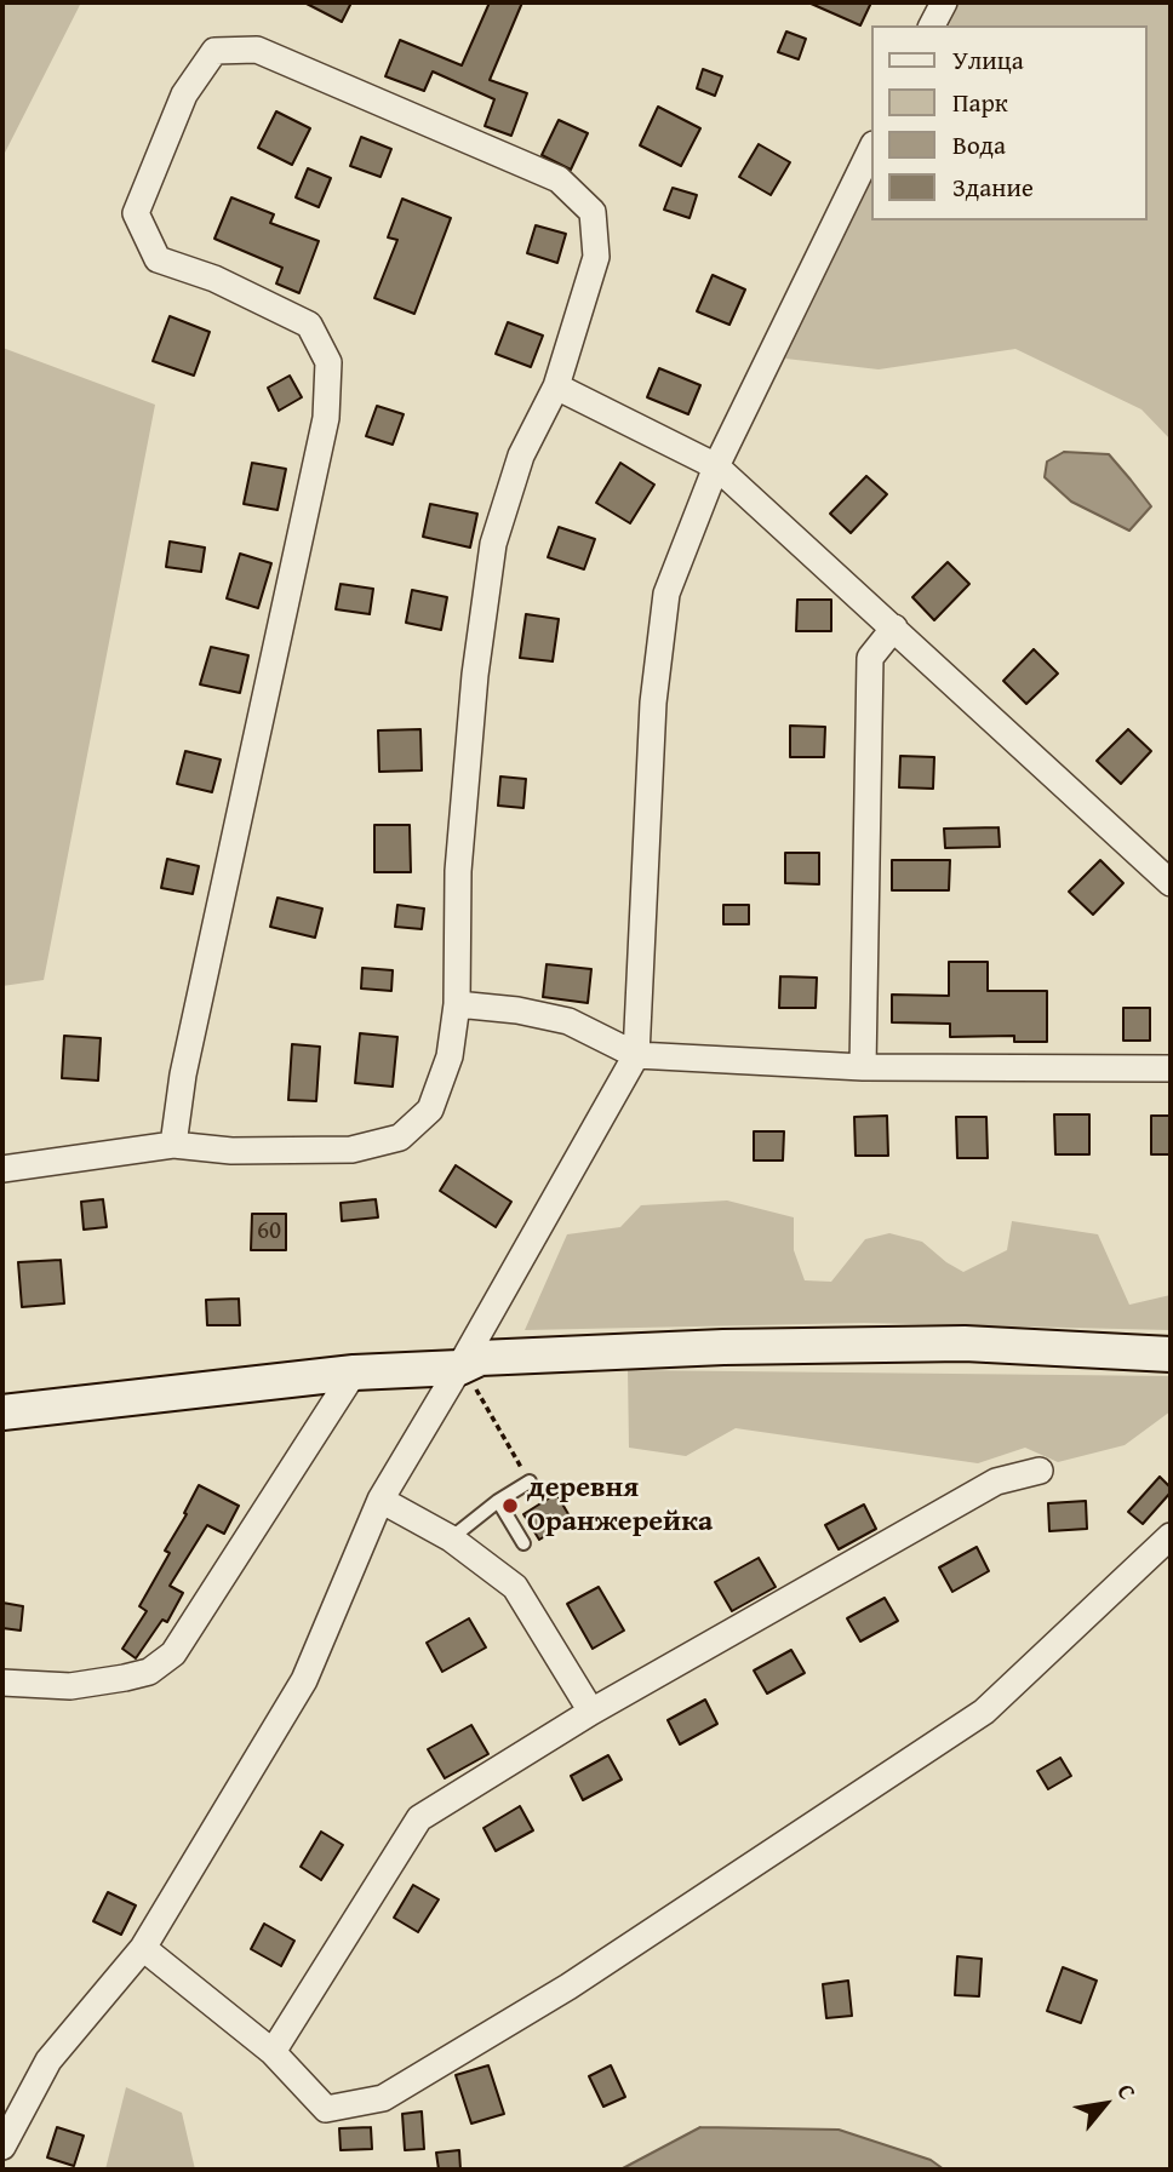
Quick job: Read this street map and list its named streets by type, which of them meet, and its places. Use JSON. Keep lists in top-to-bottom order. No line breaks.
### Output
{"places":["деревня Оранжерейка"],"house_numbers":["60"],"legend":["Улица","Парк","Вода","Здание"],"north":"top right"}
